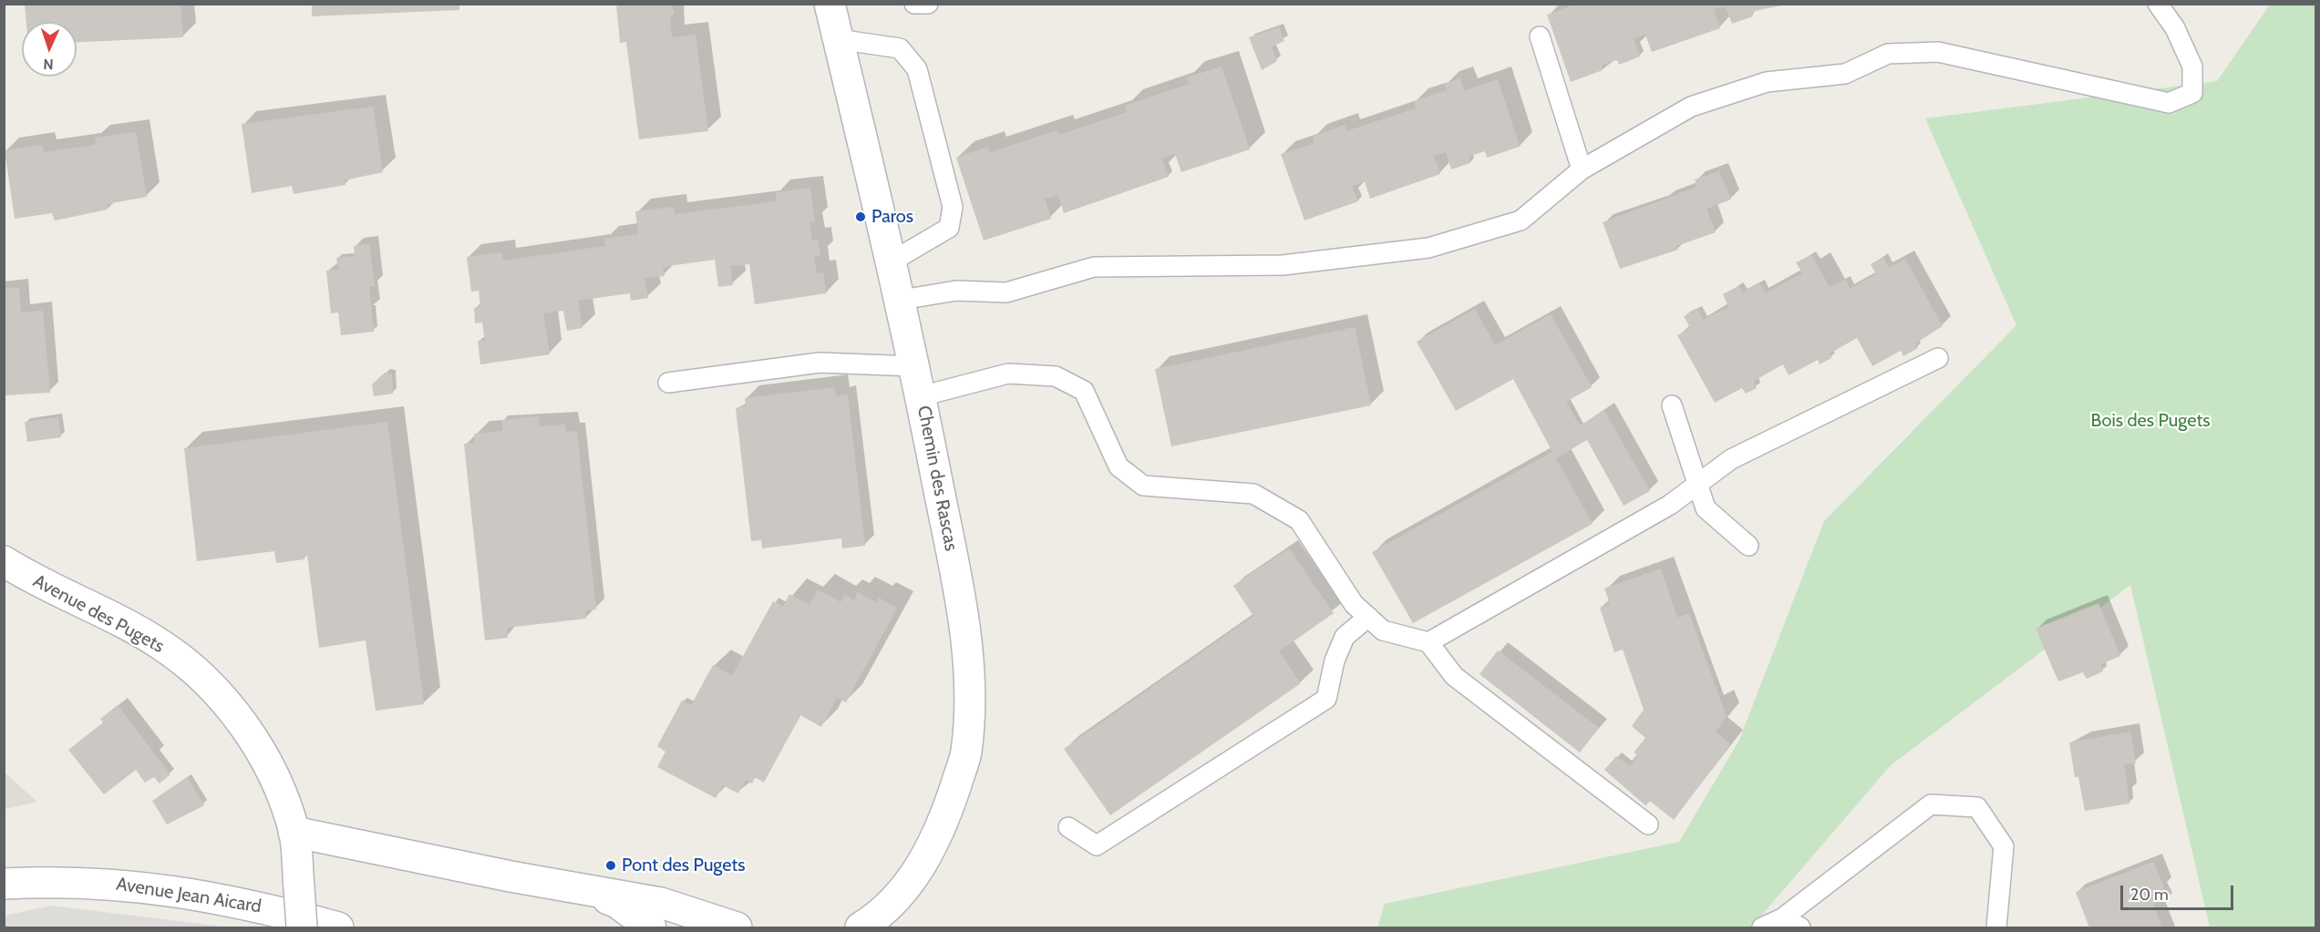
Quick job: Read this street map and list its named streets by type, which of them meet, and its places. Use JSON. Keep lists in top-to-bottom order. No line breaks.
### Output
{"streets":{"street":["Chemin des Rascas","Avenue des Pugets","Avenue Jean Aicard"]},"parks":["Bois des Pugets"],"places":["Paros","Pont des Pugets"],"scale_bar":"20 m","north":"bottom"}
